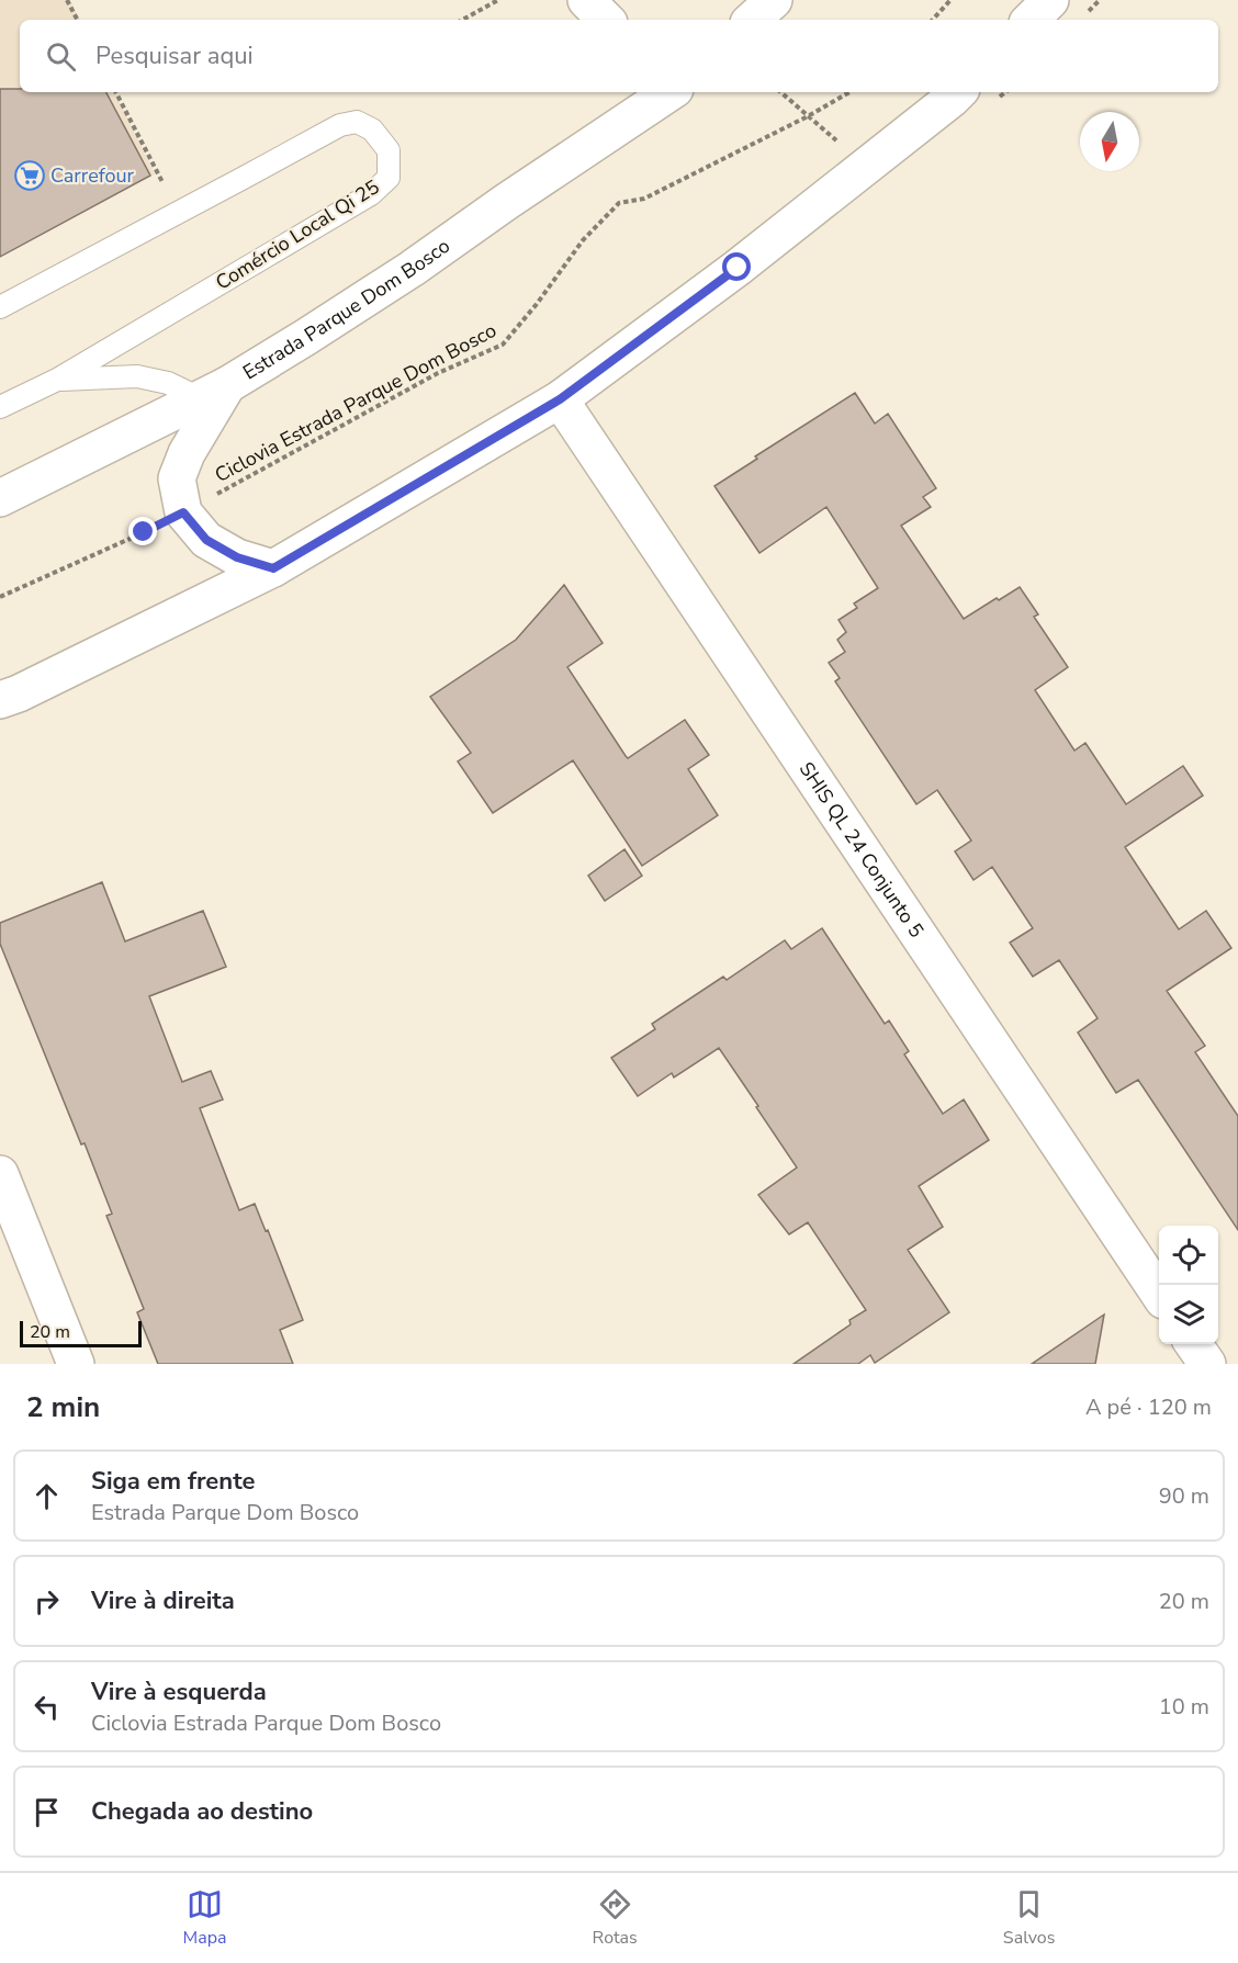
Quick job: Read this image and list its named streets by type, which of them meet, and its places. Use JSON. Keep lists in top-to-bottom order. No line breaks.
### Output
{"streets":{"main road":["Estrada Parque Dom Bosco","SHIS QL 24 Conjunto 5"],"lane":["Comércio Local Qi 25"],"path":["Ciclovia Estrada Parque Dom Bosco"]},"places":{"supermarket":["Carrefour"]},"scale_bar":"20 m","north":"bottom","page":{"search":"Pesquisar aqui","scale":"20 m","heading":["2 min","A pé · 120 m"],"list":[["Siga em frente","Estrada Parque Dom Bosco","90 m"],["Vire à direita","20 m"],["Vire à esquerda","Ciclovia Estrada Parque Dom Bosco","10 m"],"Chegada ao destino"],"nav":["Mapa","Rotas","Salvos"]}}
